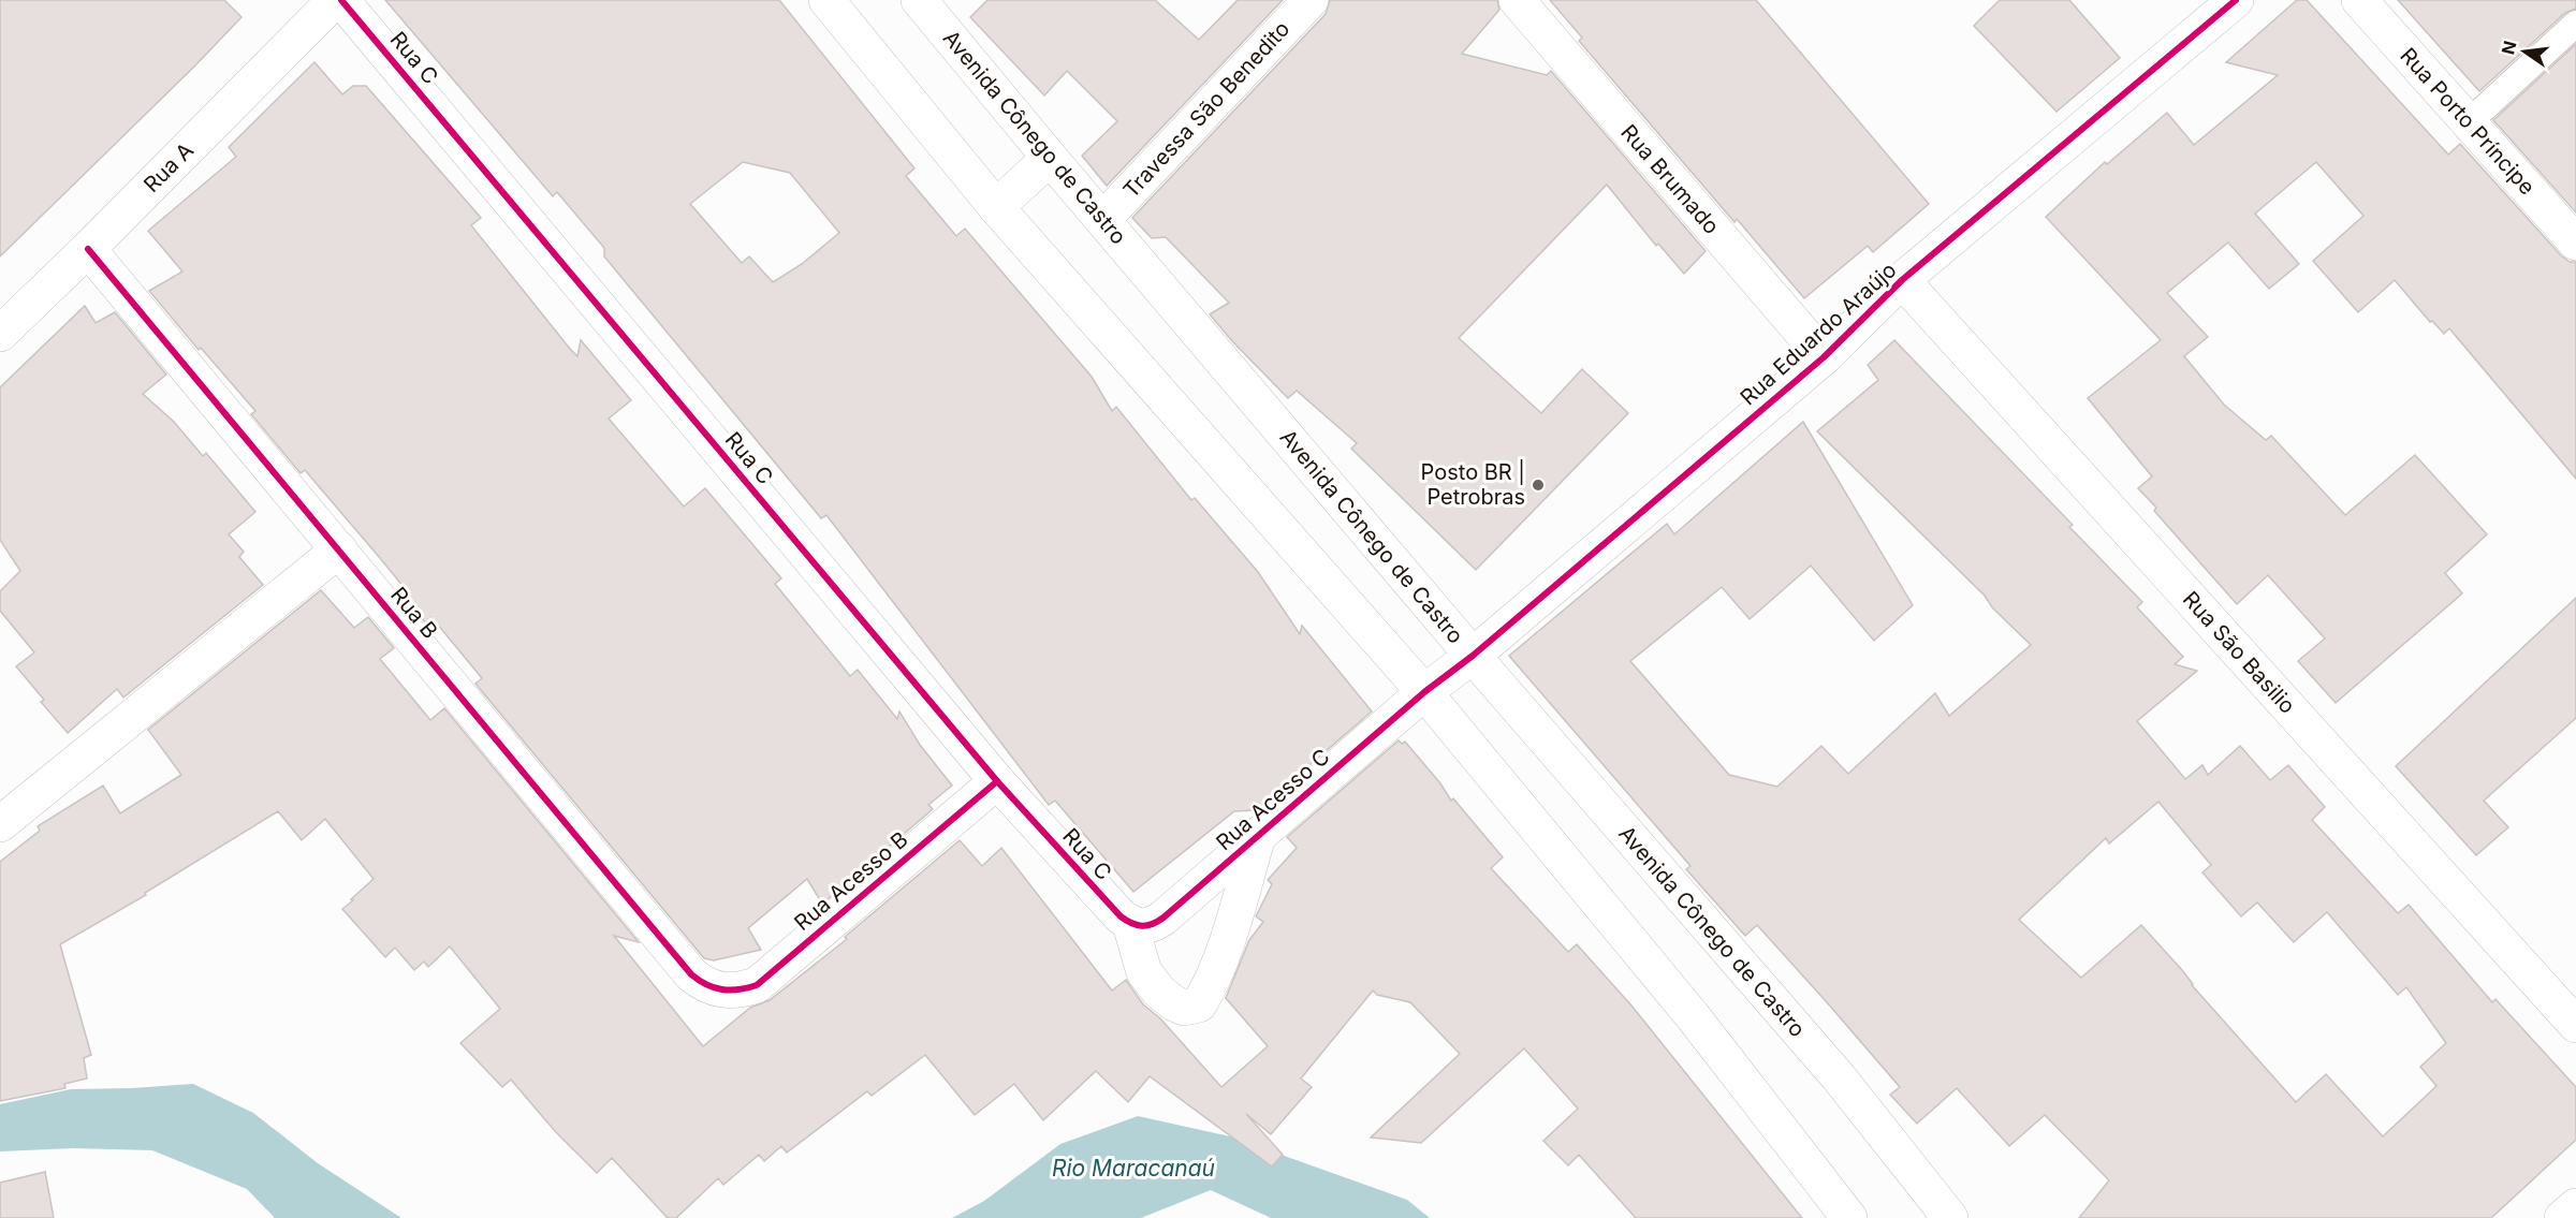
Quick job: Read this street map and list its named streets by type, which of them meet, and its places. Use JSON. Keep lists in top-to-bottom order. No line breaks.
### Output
{"streets":{"street":["Rua C","Travessa São Benedito","Rua Porto Príncipe","Avenida Cônego de Castro","Rua A","Rua Brumado","Rua Eduardo Araújo","Rua B","Rua São Basilio","Rua Acesso C","Rua Acesso B"]},"crossings":[["Rua C","Rua Acesso C"],["Rua C","Rua Acesso B"],["Travessa São Benedito","Avenida Cônego de Castro"],["Avenida Cônego de Castro","Rua Eduardo Araújo"],["Rua A","Rua B"],["Rua Brumado","Rua Eduardo Araújo"],["Rua Eduardo Araújo","Rua São Basilio"],["Rua Eduardo Araújo","Rua Acesso C"],["Rua B","Rua Acesso B"]],"water":["Rio Maracanaú"],"places":["Posto BR | Petrobras"],"north":"left"}
